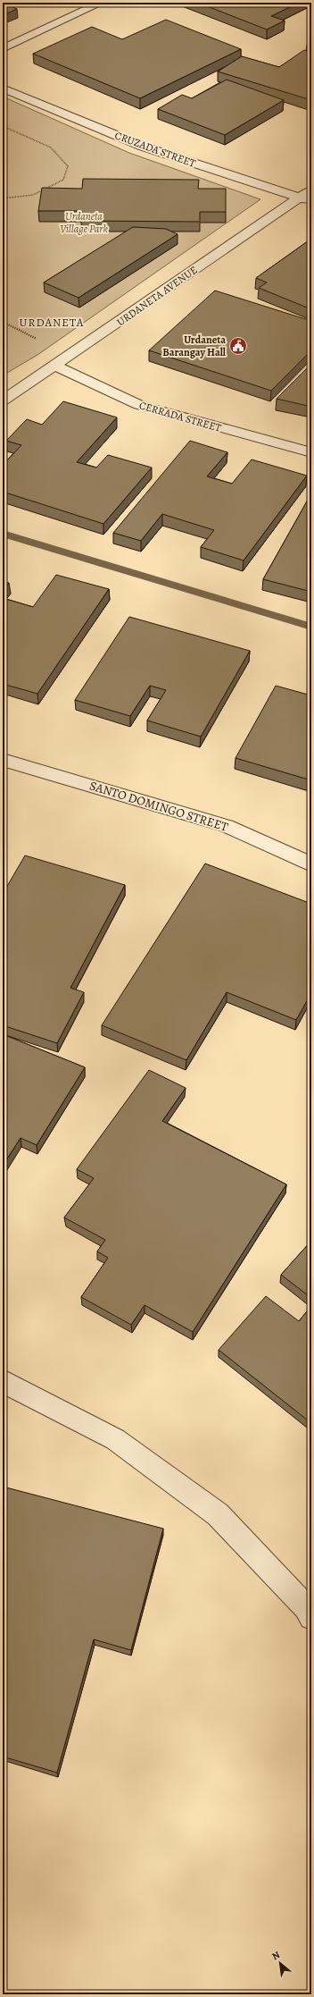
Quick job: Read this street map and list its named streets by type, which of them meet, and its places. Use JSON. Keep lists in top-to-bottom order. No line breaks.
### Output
{"streets":{"street":["CRUZADA STREET","URDANETA AVENUE","CERRADA STREET","SANTO DOMINGO STREET"]},"crossings":[["CRUZADA STREET","URDANETA AVENUE"],["URDANETA AVENUE","CERRADA STREET"]],"districts":["URDANETA"],"parks":["Urdaneta Village Park"],"places":{"public building":["Urdaneta Barangay Hall"]},"north":"top left"}
